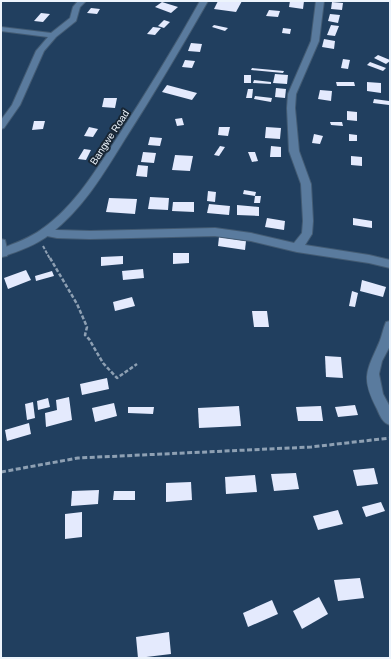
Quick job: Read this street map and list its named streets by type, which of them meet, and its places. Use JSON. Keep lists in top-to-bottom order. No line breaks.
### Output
{"streets":{"street":["Bangwe Road"]}}
